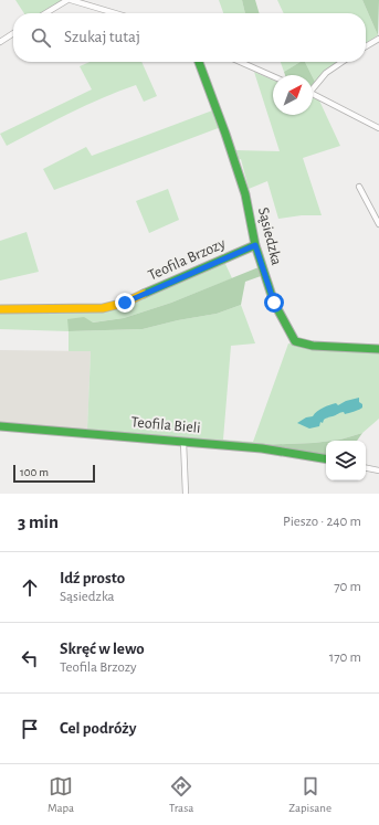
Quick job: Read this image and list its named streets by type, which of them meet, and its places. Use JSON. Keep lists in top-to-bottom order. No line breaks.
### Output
{"streets":{"street":["Sąsiedzka","Teofila Brzozy","Teofila Bieli"]},"crossings":[["Sąsiedzka","Teofila Brzozy"]],"scale_bar":"100 m","north":"top right","page":{"search":"Szukaj tutaj","scale":"100 m","heading":["3 min","Pieszo · 240 m"],"list":[["Idź prosto","Sąsiedzka","70 m"],["Skręć w lewo","Teofila Brzozy","170 m"],"Cel podróży"],"nav":["Mapa","Trasa","Zapisane"]}}
